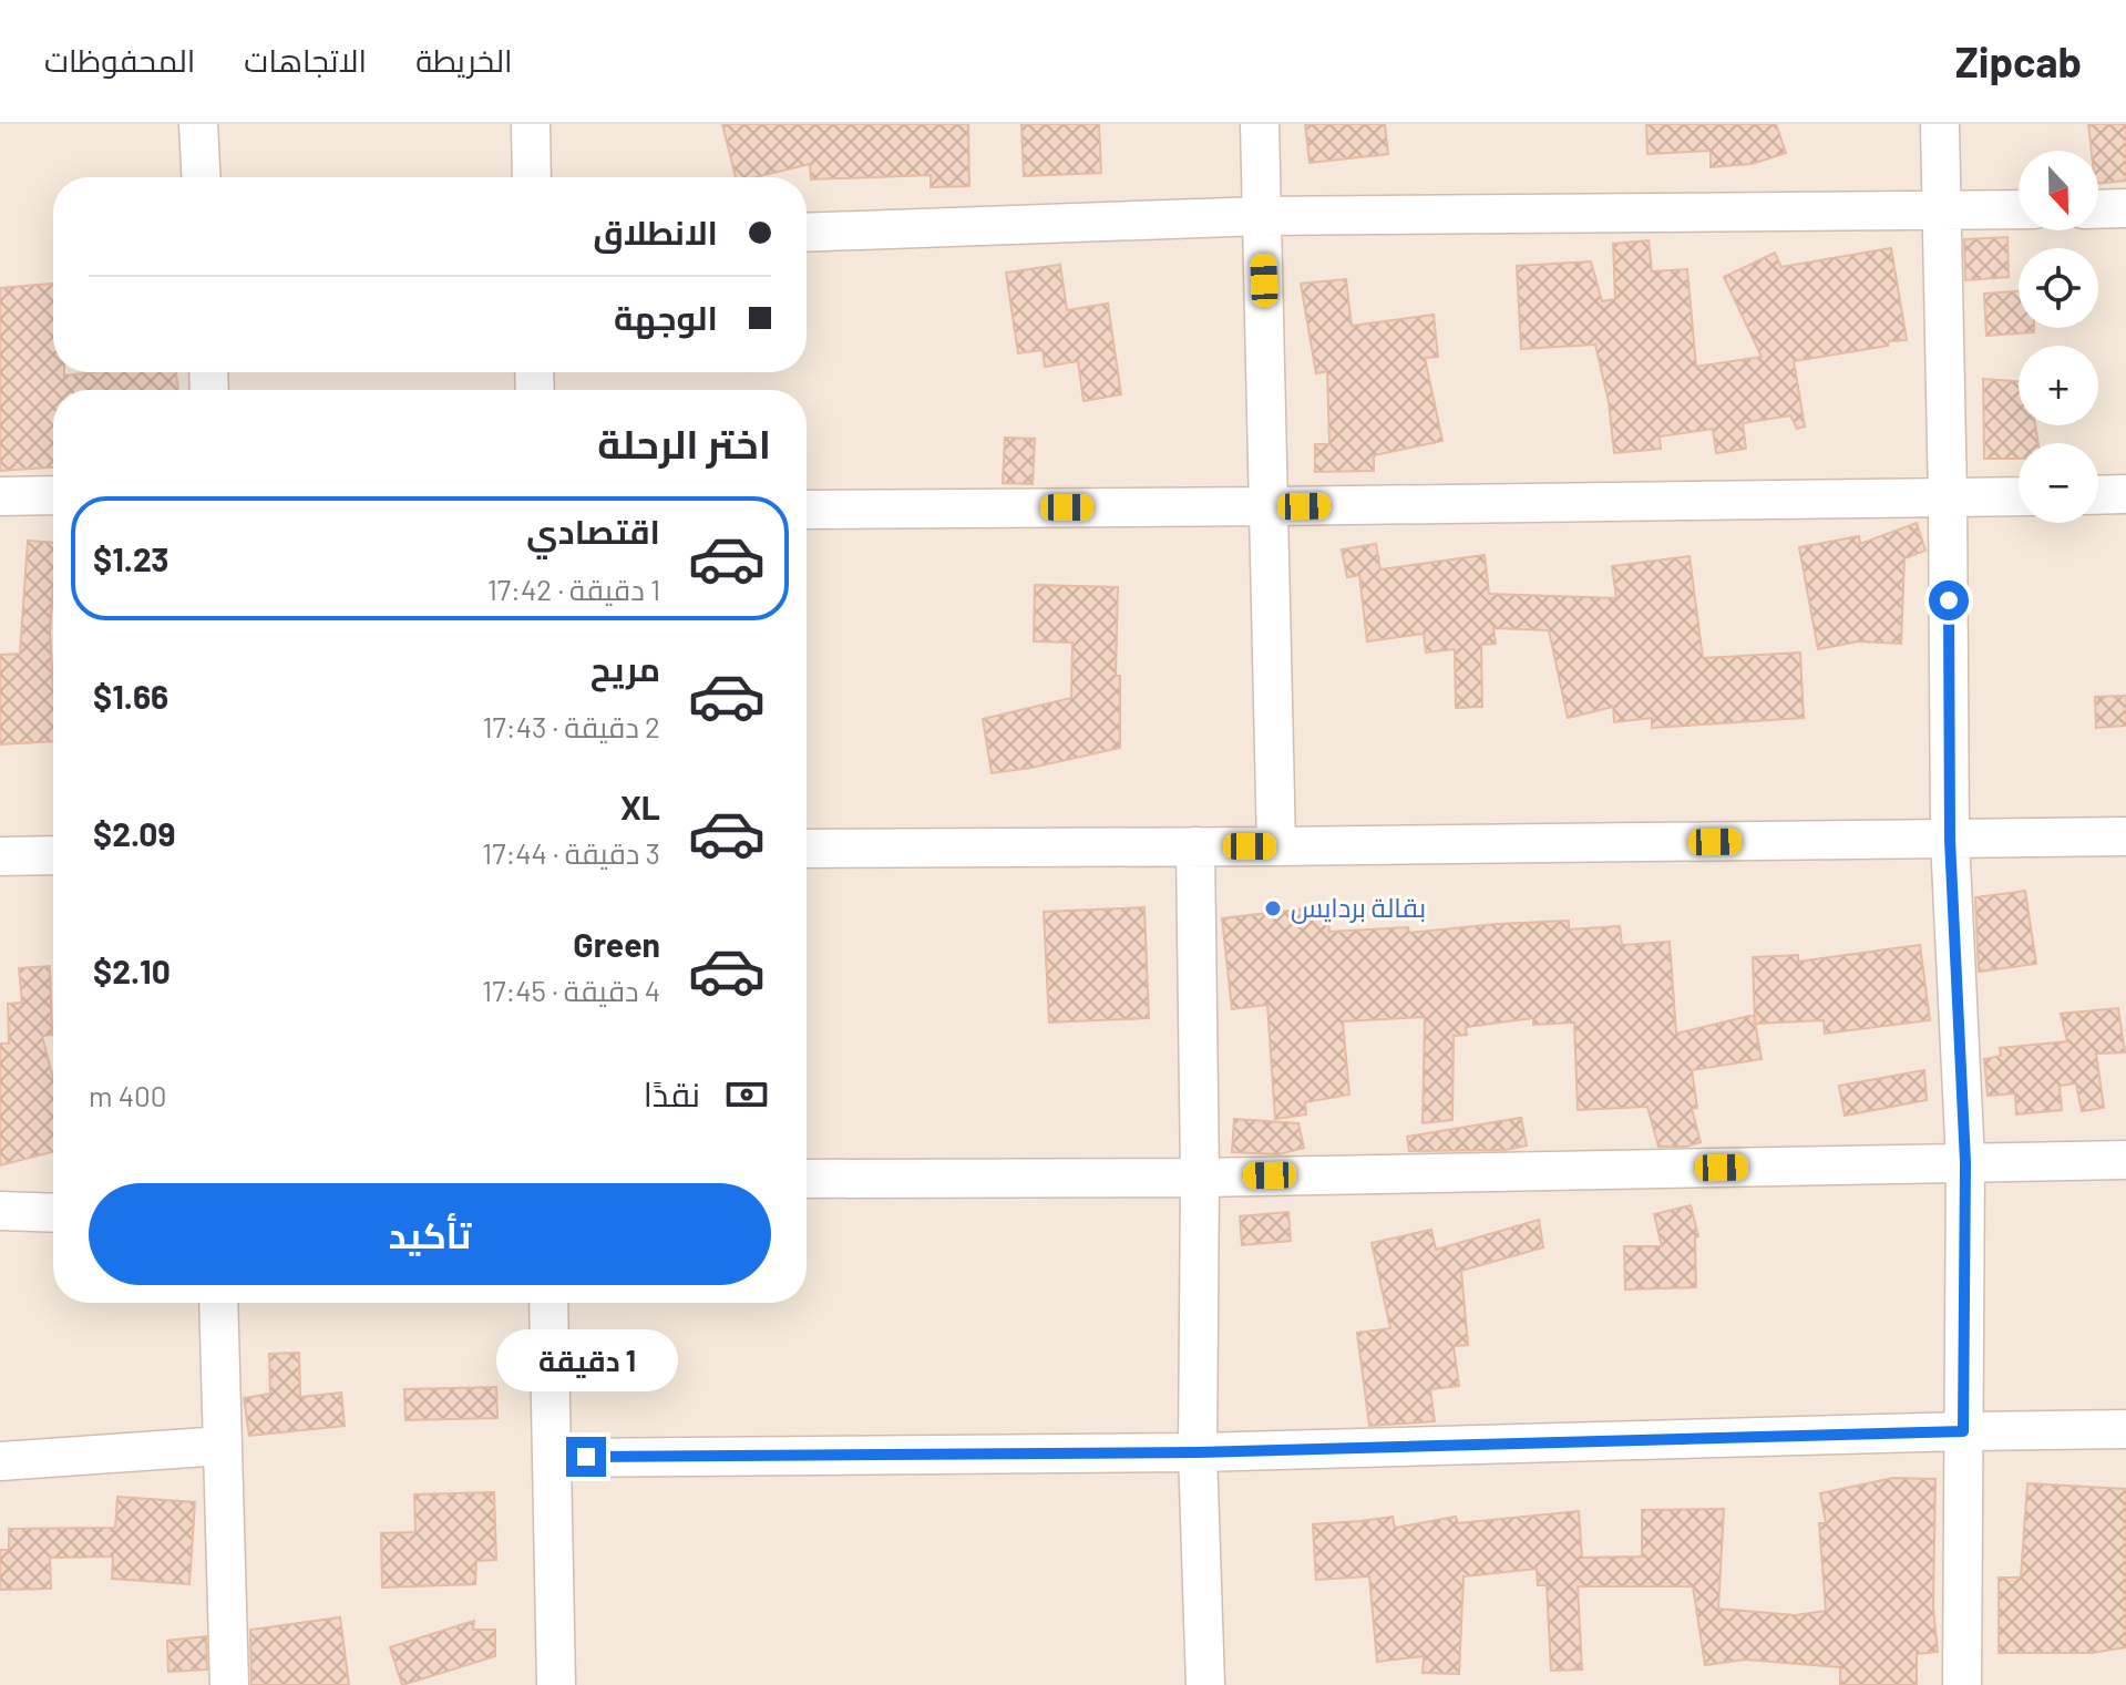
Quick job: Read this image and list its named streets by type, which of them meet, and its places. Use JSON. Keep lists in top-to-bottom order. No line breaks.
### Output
{"places":["بقالة بردايس"],"north":"bottom","page":{"header":"Zipcab","nav":["الخريطة","الاتجاهات","المحفوظات"],"map_buttons":["+","−"],"banner":["الانطلاق","الوجهة"],"heading":"اختر الرحلة","list":[{"name":"اقتصادي","note":"1 دقيقة · 17:42","value":"$1.23"},{"name":"مريح","note":"2 دقيقة · 17:43","value":"$1.66"},{"name":"XL","note":"3 دقيقة · 17:44","value":"$2.09"},{"name":"Green","note":"4 دقيقة · 17:45","value":"$2.10"}],"pay":["نقدًا","400 m"],"buttons":"تأكيد","bubble":"1 دقيقة"}}
